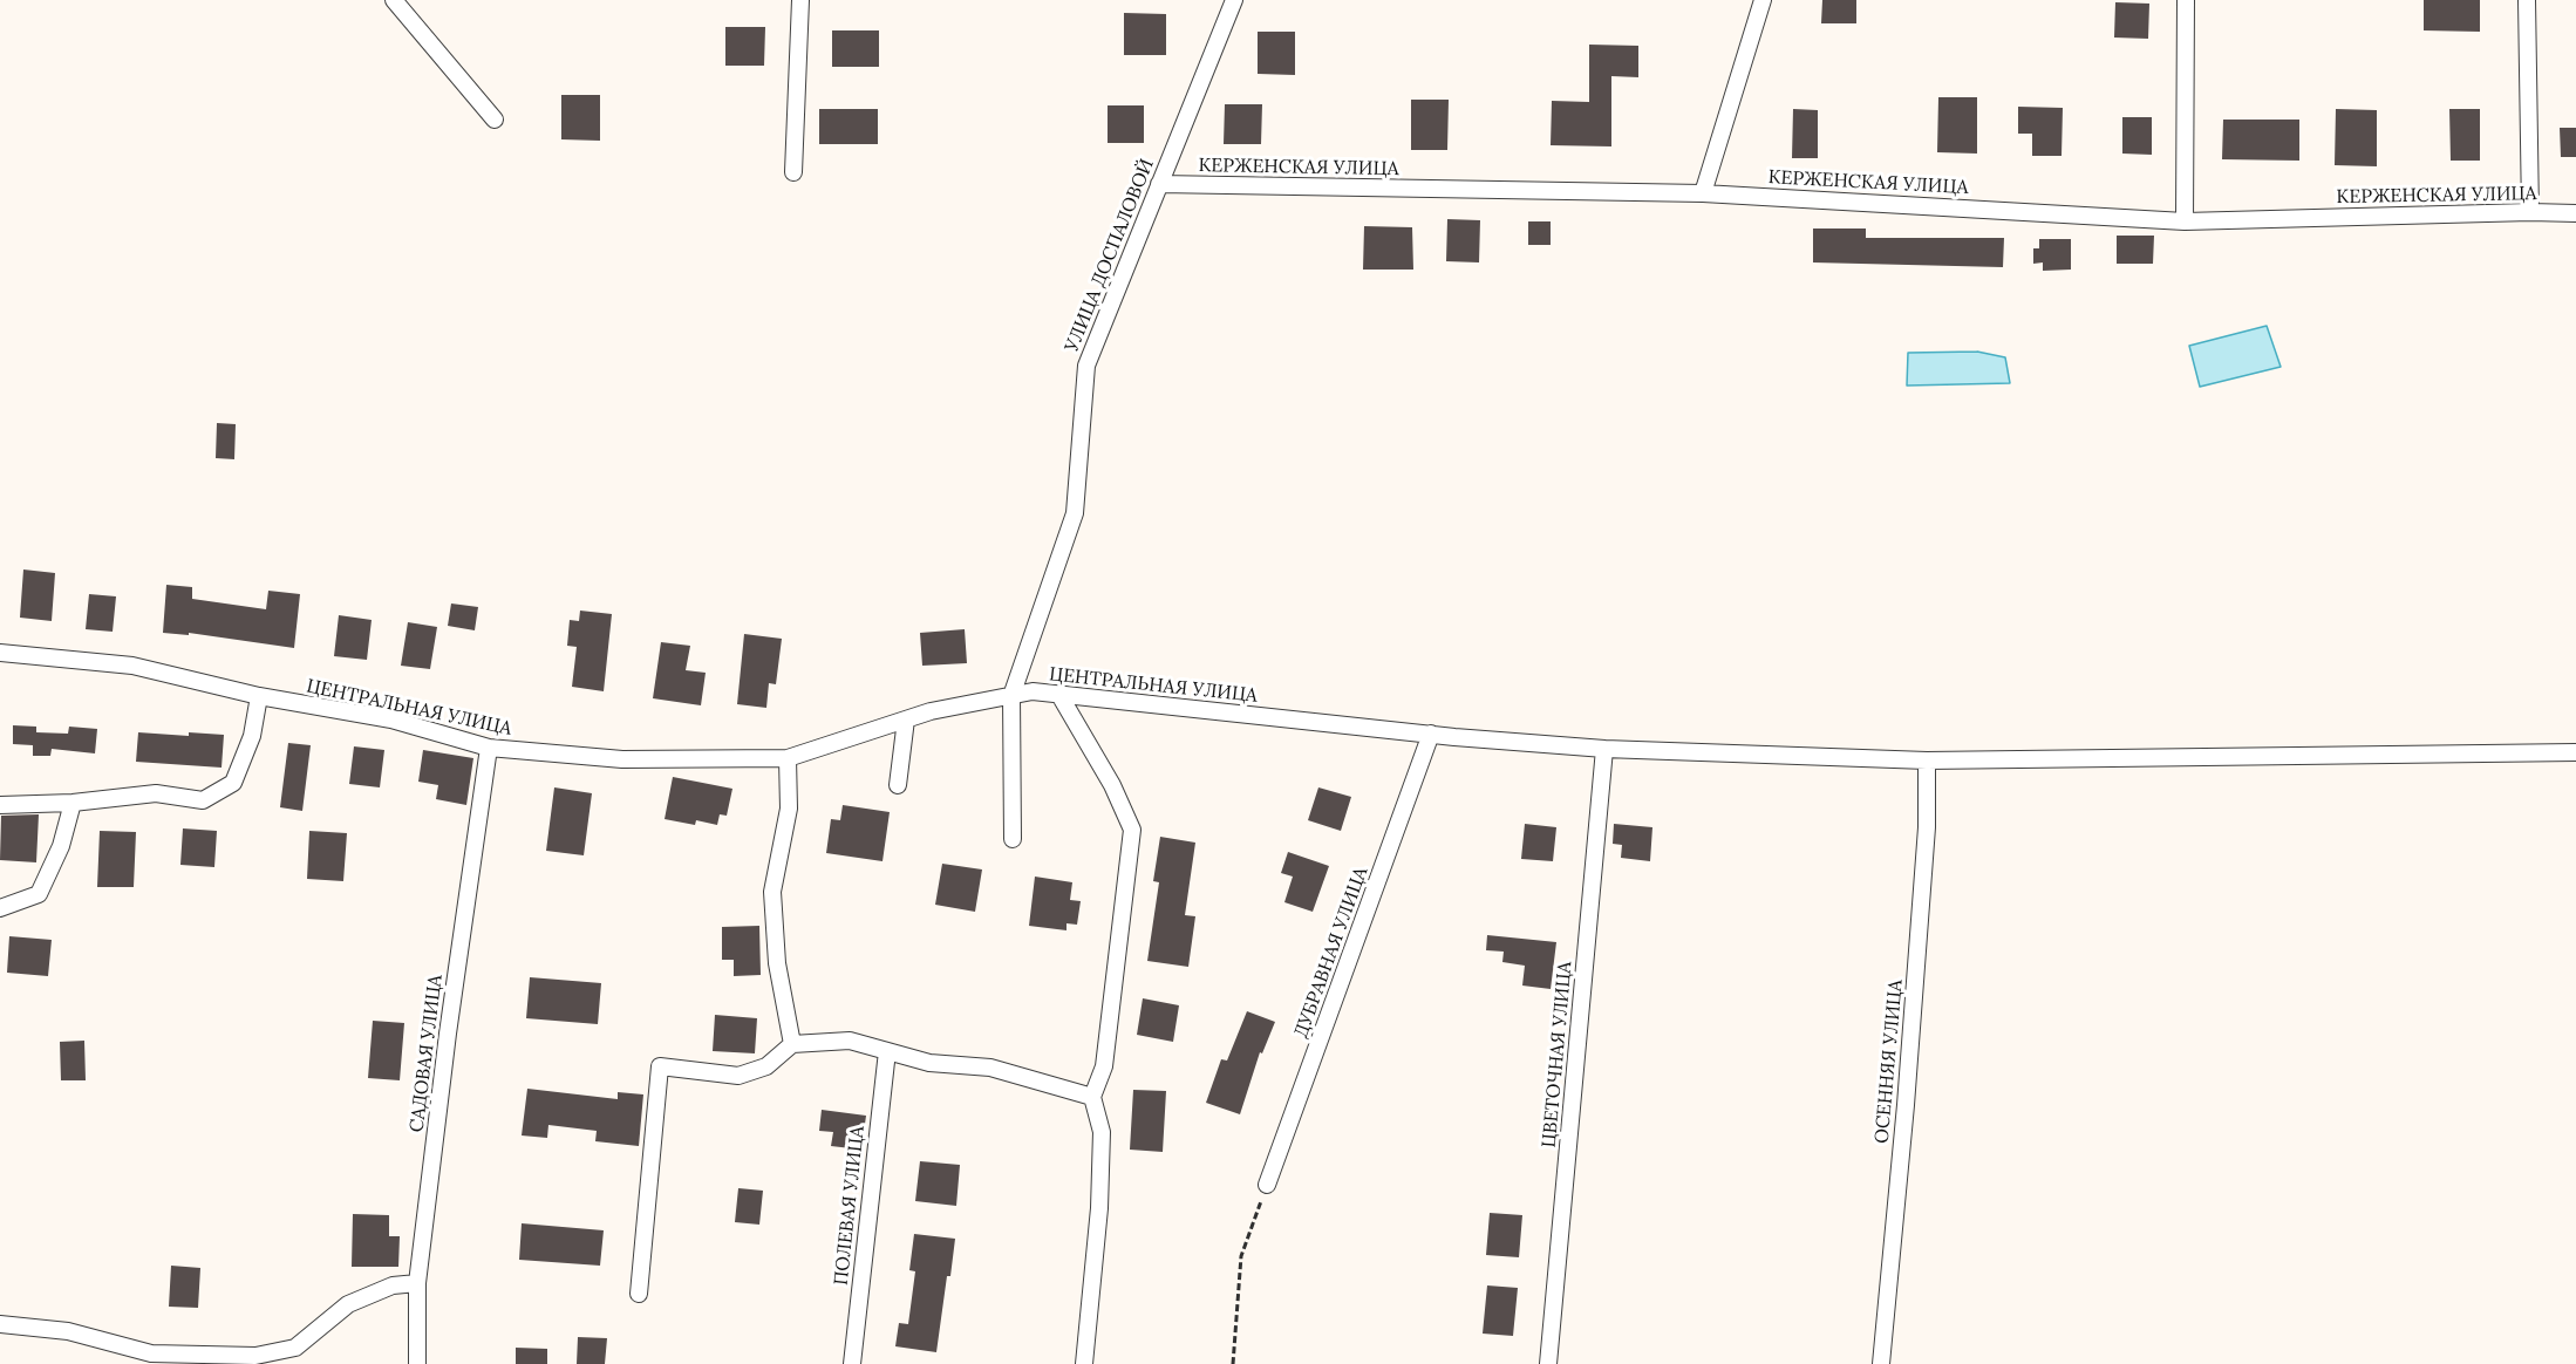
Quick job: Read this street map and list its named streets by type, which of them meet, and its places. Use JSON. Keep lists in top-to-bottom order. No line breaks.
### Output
{"streets":{"street":["КЕРЖЕНСКАЯ УЛИЦА","УЛИЦА ДОСПАЛОВОЙ","ЦЕНТРАЛЬНАЯ УЛИЦА","ДУБРАВНАЯ УЛИЦА","САДОВАЯ УЛИЦА","ЦВЕТОЧНАЯ УЛИЦА","ОСЕННЯЯ УЛИЦА","ПОЛЕВАЯ УЛИЦА"]},"crossings":[["КЕРЖЕНСКАЯ УЛИЦА","УЛИЦА ДОСПАЛОВОЙ"],["УЛИЦА ДОСПАЛОВОЙ","ЦЕНТРАЛЬНАЯ УЛИЦА"],["ЦЕНТРАЛЬНАЯ УЛИЦА","ДУБРАВНАЯ УЛИЦА"],["ЦЕНТРАЛЬНАЯ УЛИЦА","САДОВАЯ УЛИЦА"],["ЦЕНТРАЛЬНАЯ УЛИЦА","ЦВЕТОЧНАЯ УЛИЦА"],["ЦЕНТРАЛЬНАЯ УЛИЦА","ОСЕННЯЯ УЛИЦА"]]}
